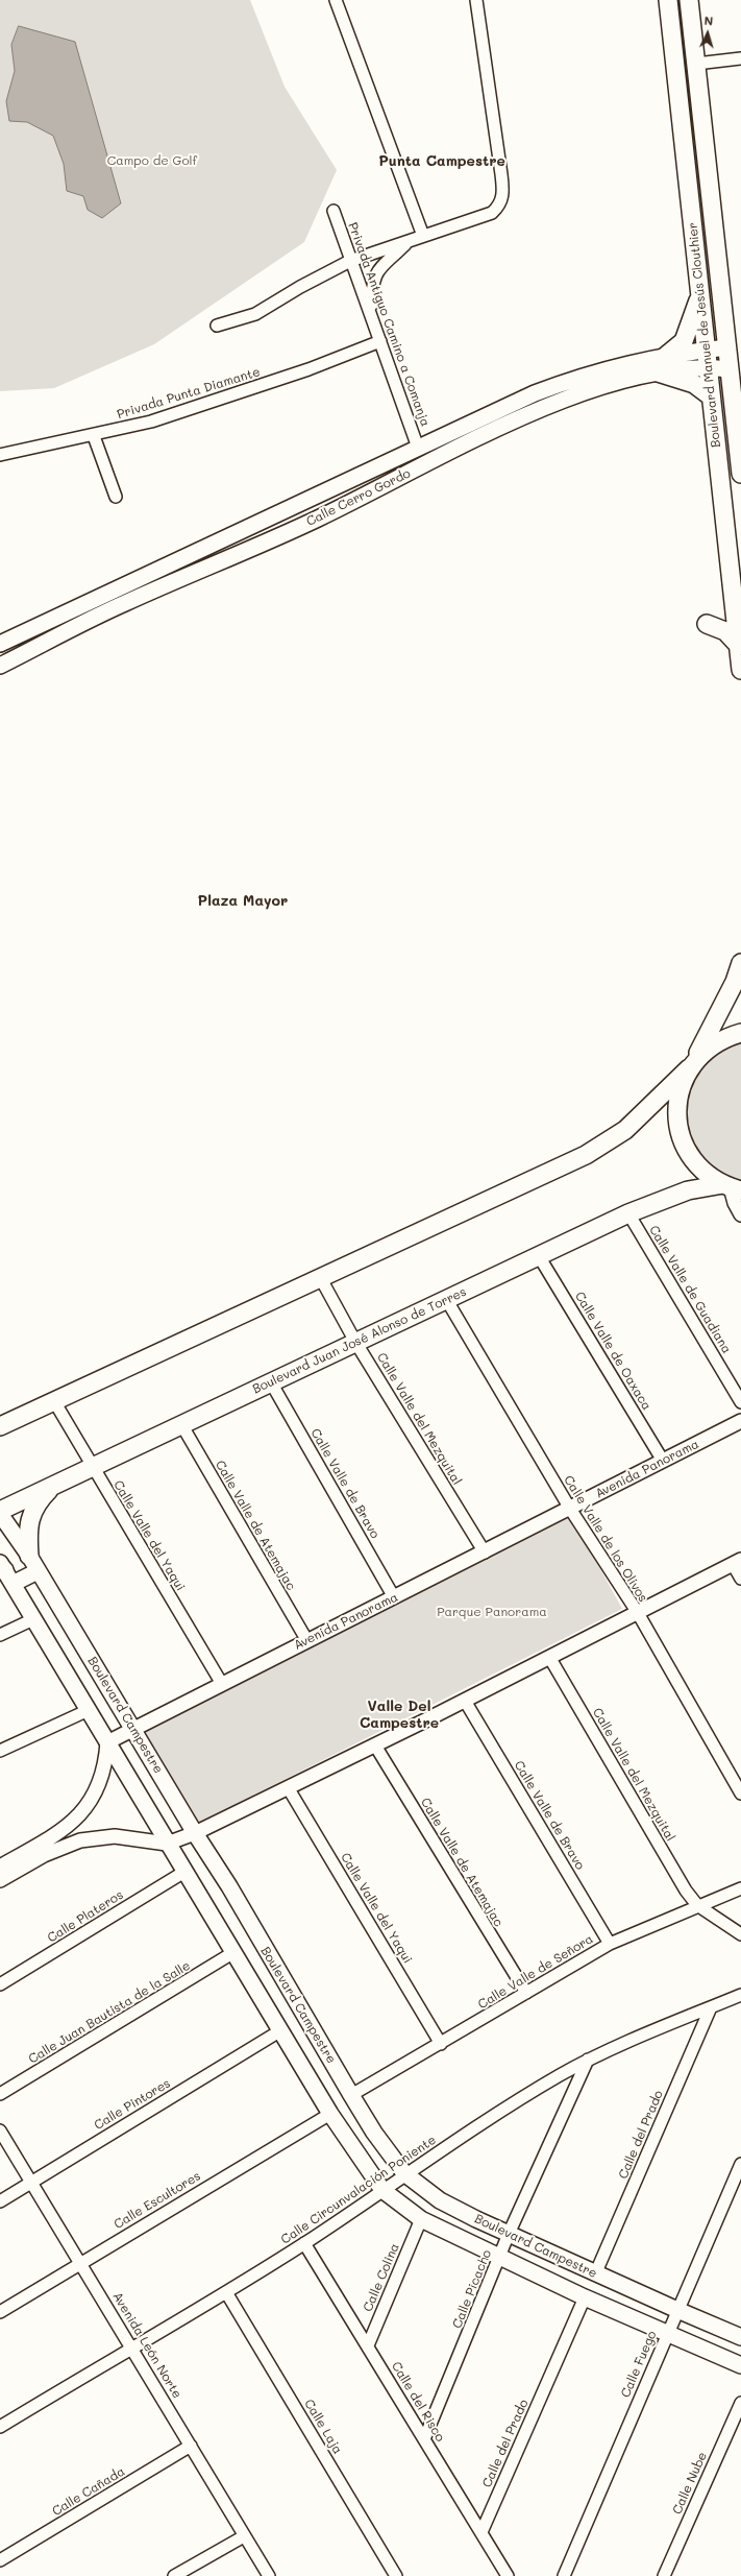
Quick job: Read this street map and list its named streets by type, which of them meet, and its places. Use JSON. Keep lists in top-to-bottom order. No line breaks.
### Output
{"streets":{"main road":["Boulevard Manuel de Jesús Clouthier","Calle Cerro Gordo","Boulevard Juan José Alonso de Torres","Boulevard Campestre"],"street":["Privada Antiguo Camino a Comanja","Privada Punta Diamante","Calle Valle de Guadiana","Calle Valle de Oaxaca","Calle Valle del Mezquital","Avenida Panorama","Calle Valle de Bravo","Calle Valle de Atemajac","Calle Valle del Yaqui","Calle Valle de los Olivos","Calle Plateros","Calle Valle de Señora","Calle Juan Bautista de la Salle","Calle Pintores","Calle del Prado","Calle Circunvalación Poniente","Calle Escultores","Calle Colina","Calle Picacho","Avenida León Norte","Calle Fuego","Calle del Risco","Calle Laja","Calle Nube","Calle Cañada"]},"crossings":[["Privada Antiguo Camino a Comanja","Privada Punta Diamante"],["Privada Antiguo Camino a Comanja","Calle Cerro Gordo"],["Boulevard Manuel de Jesús Clouthier","Calle Cerro Gordo"],["Calle Valle de Guadiana","Boulevard Juan José Alonso de Torres"],["Boulevard Juan José Alonso de Torres","Calle Valle de Oaxaca"],["Boulevard Juan José Alonso de Torres","Calle Valle del Mezquital"],["Boulevard Juan José Alonso de Torres","Calle Valle de Bravo"],["Boulevard Juan José Alonso de Torres","Calle Valle de Atemajac"],["Boulevard Juan José Alonso de Torres","Calle Valle del Yaqui"],["Boulevard Juan José Alonso de Torres","Calle Valle de los Olivos"],["Calle Valle de Oaxaca","Avenida Panorama"],["Calle Valle del Mezquital","Avenida Panorama"],["Calle Valle del Mezquital","Calle Valle de Señora"],["Avenida Panorama","Calle Valle de Bravo"],["Avenida Panorama","Calle Valle de Atemajac"],["Avenida Panorama","Calle Valle del Yaqui"],["Avenida Panorama","Calle Valle de los Olivos"],["Avenida Panorama","Boulevard Campestre"],["Calle Valle de Bravo","Calle Valle de Señora"],["Calle Valle de Atemajac","Calle Valle de Señora"],["Calle Valle del Yaqui","Calle Valle de Señora"],["Boulevard Campestre","Calle Plateros"],["Boulevard Campestre","Calle Valle de Señora"],["Boulevard Campestre","Calle Juan Bautista de la Salle"],["Boulevard Campestre","Calle Pintores"],["Boulevard Campestre","Calle del Prado"],["Boulevard Campestre","Calle Circunvalación Poniente"],["Boulevard Campestre","Calle Escultores"],["Boulevard Campestre","Calle Colina"],["Boulevard Campestre","Calle Picacho"],["Boulevard Campestre","Calle Fuego"],["Calle Pintores","Avenida León Norte"],["Calle del Prado","Calle Circunvalación Poniente"],["Calle del Prado","Calle del Risco"],["Calle Circunvalación Poniente","Calle Picacho"],["Calle Circunvalación Poniente","Avenida León Norte"],["Calle Circunvalación Poniente","Calle del Risco"],["Calle Circunvalación Poniente","Calle Laja"],["Calle Escultores","Avenida León Norte"],["Calle Colina","Calle del Risco"],["Calle Picacho","Calle del Risco"],["Avenida León Norte","Calle Cañada"]],"districts":["Punta Campestre","Plaza Mayor","Valle Del Campestre"],"parks":["Campo de Golf","Parque Panorama"],"north":"top"}
